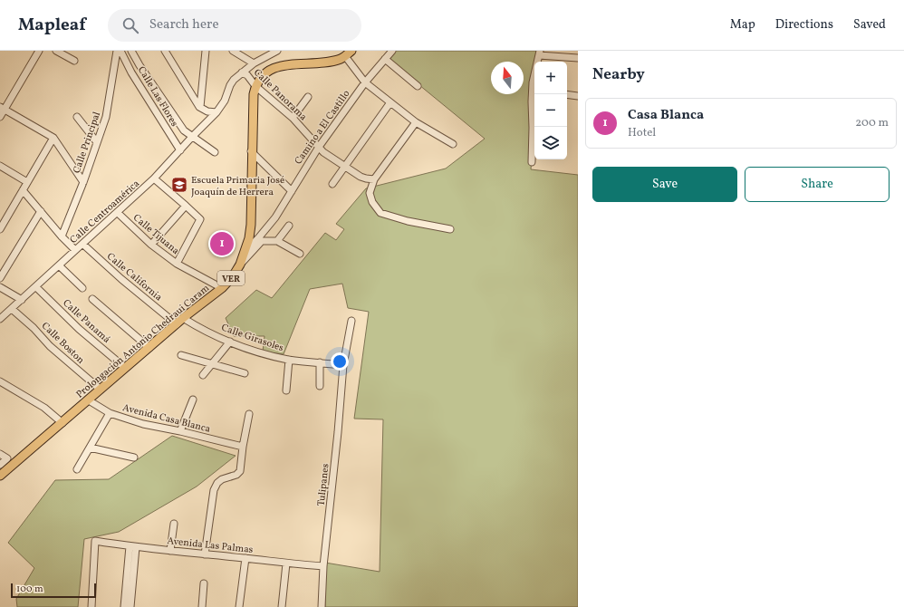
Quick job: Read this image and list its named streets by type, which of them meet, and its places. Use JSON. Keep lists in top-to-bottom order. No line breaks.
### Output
{"streets":{"main road":["VER","Prolongación Antonio Chedraui Caram"],"street":["Calle Panorama","Calle Las Flores","Camino a El Castillo","Calle Principal","Calle Centroamérica","Calle Tijuana","Calle California","Calle Panamá","Calle Girasoles","Calle Boston","Avenida Casa Blanca","Tulipanes","Avenida Las Palmas"]},"crossings":[["Calle Panorama","Camino a El Castillo"],["Calle Panorama","Calle Centroamérica"],["Calle Panorama","Prolongación Antonio Chedraui Caram"],["Calle Las Flores","Calle Centroamérica"],["Camino a El Castillo","Prolongación Antonio Chedraui Caram"],["Calle Centroamérica","Calle Tijuana"],["Calle Centroamérica","Calle California"],["Calle Centroamérica","Calle Panamá"],["Calle Centroamérica","Calle Boston"],["Calle Tijuana","Prolongación Antonio Chedraui Caram"],["Calle California","Prolongación Antonio Chedraui Caram"],["Calle Panamá","Prolongación Antonio Chedraui Caram"],["Calle Girasoles","Prolongación Antonio Chedraui Caram"],["Calle Girasoles","Tulipanes"],["Prolongación Antonio Chedraui Caram","Calle Boston"],["Prolongación Antonio Chedraui Caram","Avenida Casa Blanca"],["Tulipanes","Avenida Las Palmas"]],"places":{"school or university":["Escuela Primaria José Joaquín de Herrera"]},"scale_bar":"100 m","north":"top","page":{"header":"Mapleaf","search":"Search here","nav":["Map","Directions","Saved"],"heading":"Nearby","map_buttons":["+","−"],"list":[{"mark":"1","name":"Casa Blanca","note":"Hotel","value":"200 m"}],"buttons":["Save","Share"],"pins":"1","scale":"100 m"}}
